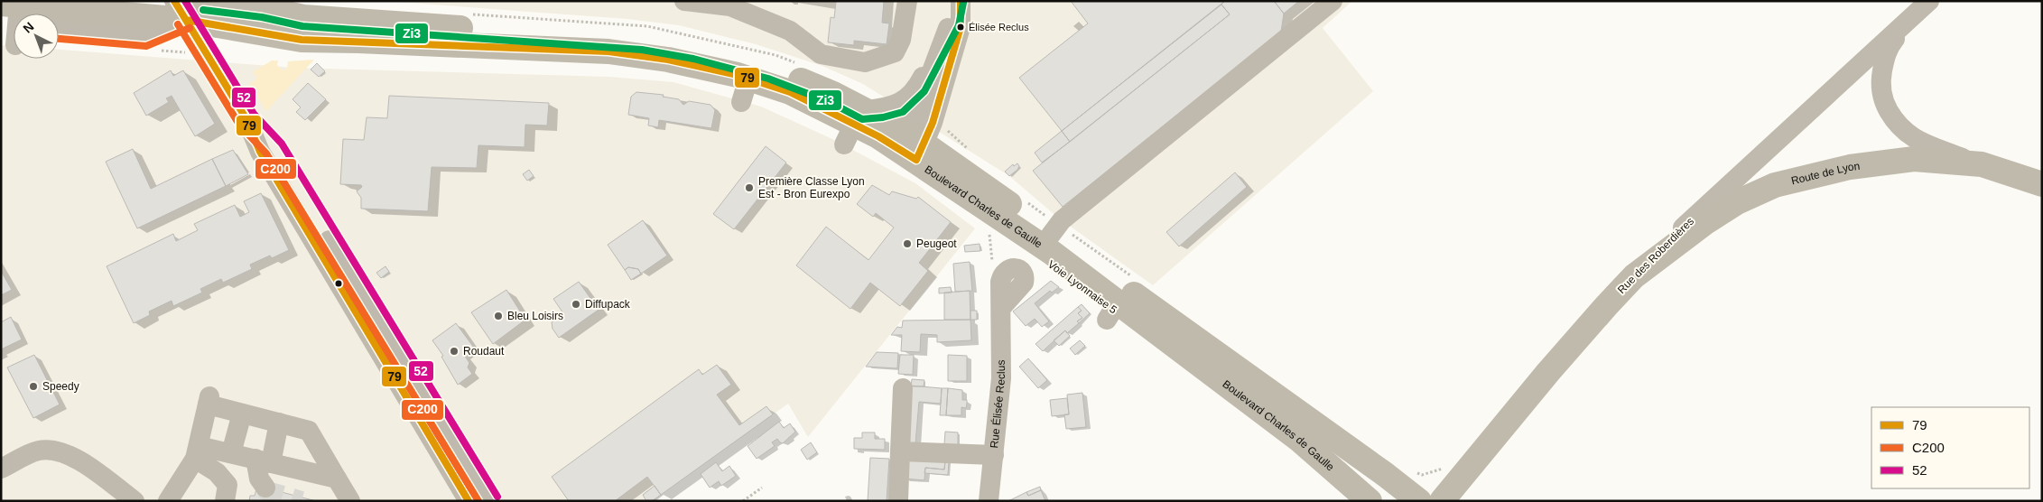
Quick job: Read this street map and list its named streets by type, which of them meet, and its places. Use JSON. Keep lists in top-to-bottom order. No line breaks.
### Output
{"streets":{"main road":["Route de Lyon","Boulevard Charles de Gaulle","Rue des Roberdières"],"street":["Rue Élisée Reclus"]},"crossings":[["Route de Lyon","Rue des Roberdières"]],"places":["Élisée Reclus","Première Classe Lyon Est - Bron Eurexpo","Peugeot","Diffupack","Bleu Loisirs","Roudaut","Speedy"],"lines":["transit line 79","transit line 52","transit line Zi3","transit line C200"],"legend":["79","C200","52"],"north":"top left"}
